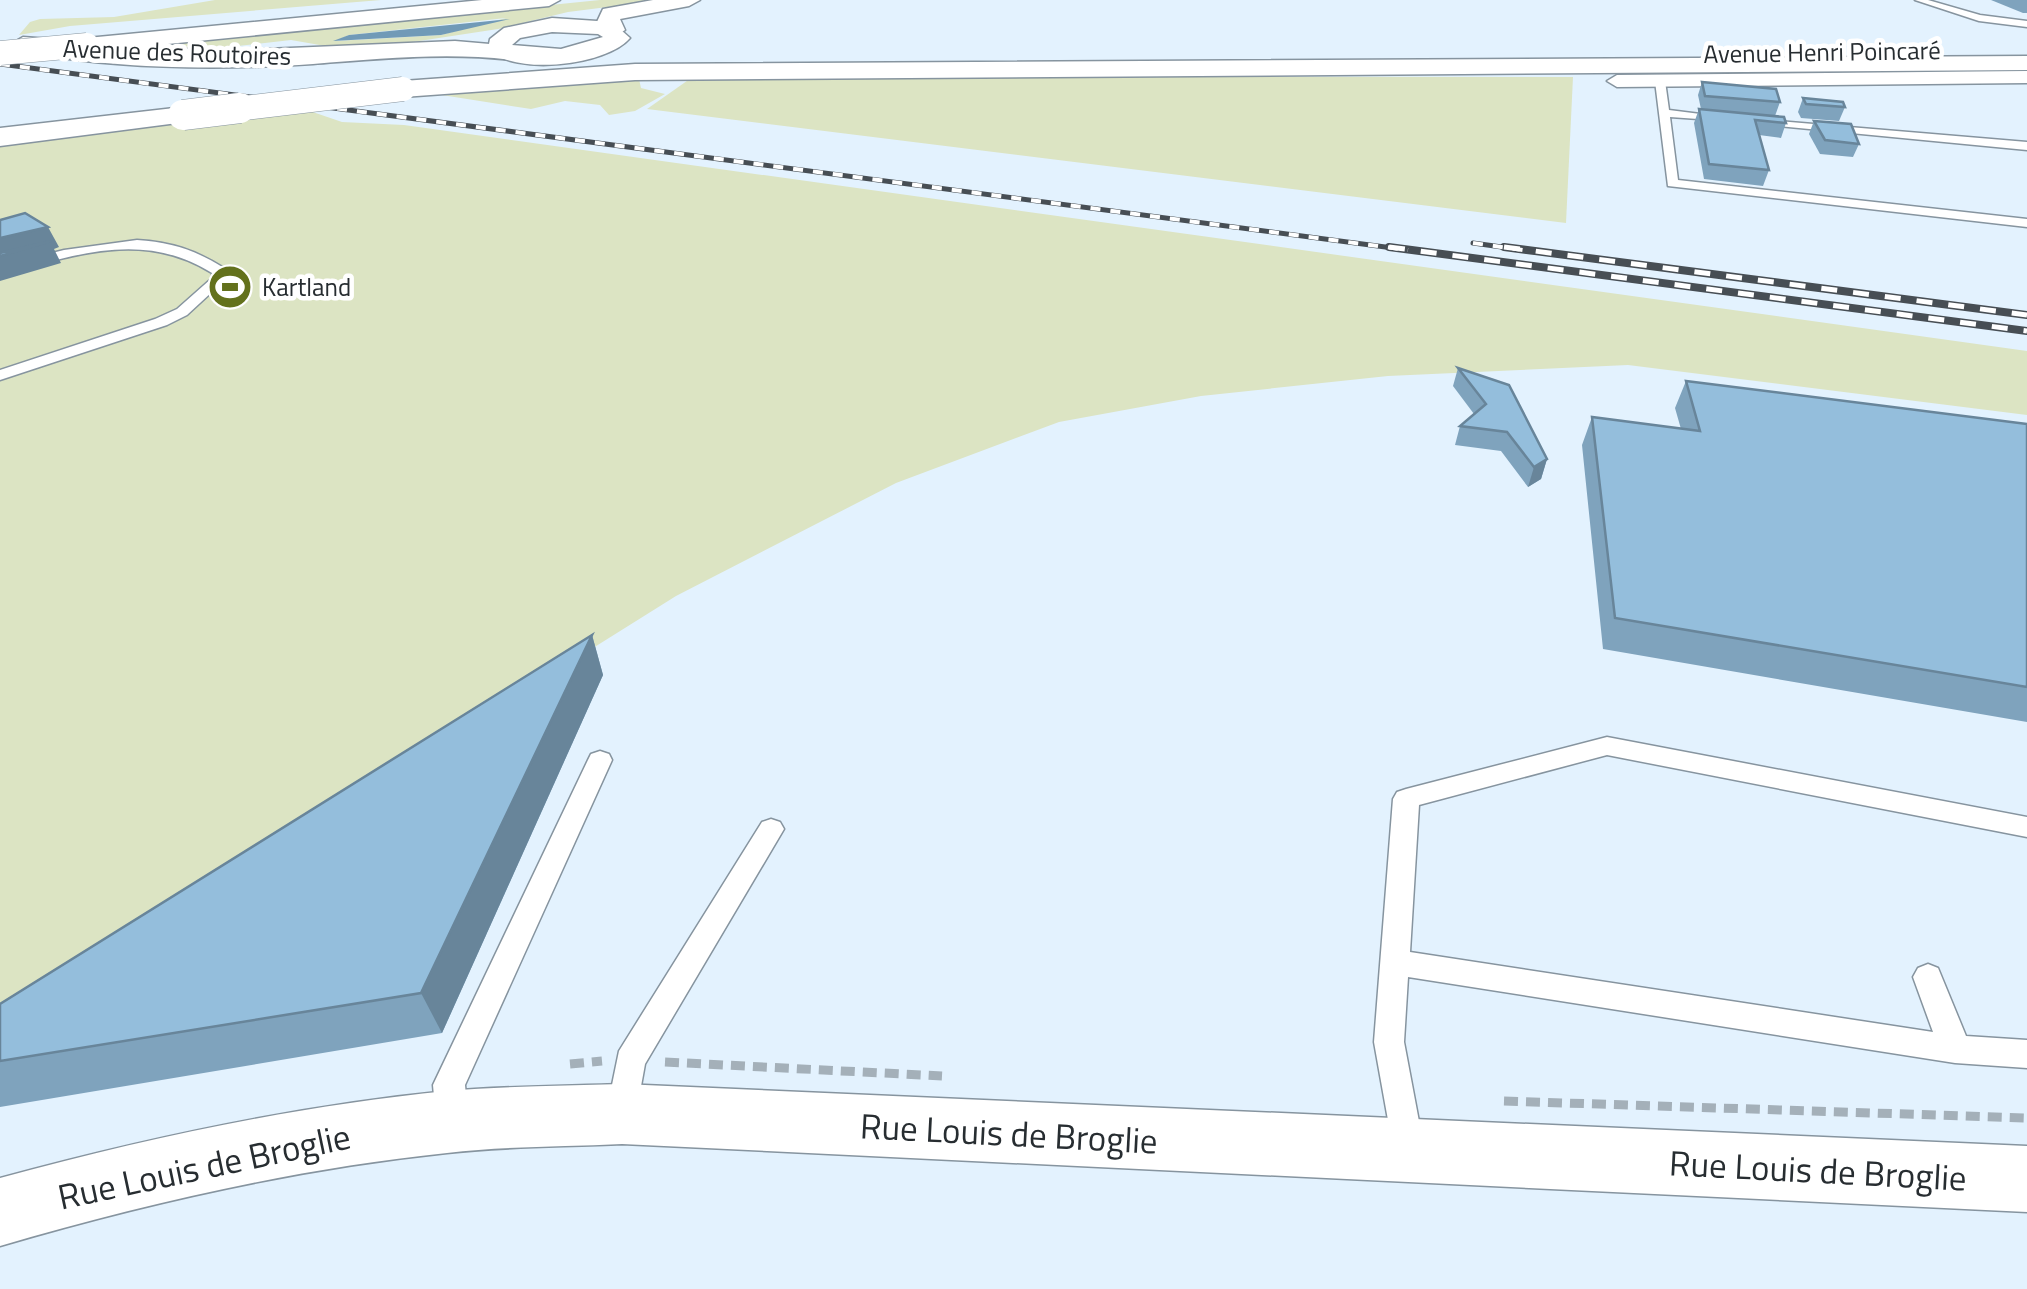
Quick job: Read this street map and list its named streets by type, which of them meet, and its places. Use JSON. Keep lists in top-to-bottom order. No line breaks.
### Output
{"streets":{"main road":["Avenue des Routoires"],"street":["Avenue Henri Poincaré","Rue Louis de Broglie"]},"places":{"sports":["Kartland"]}}
